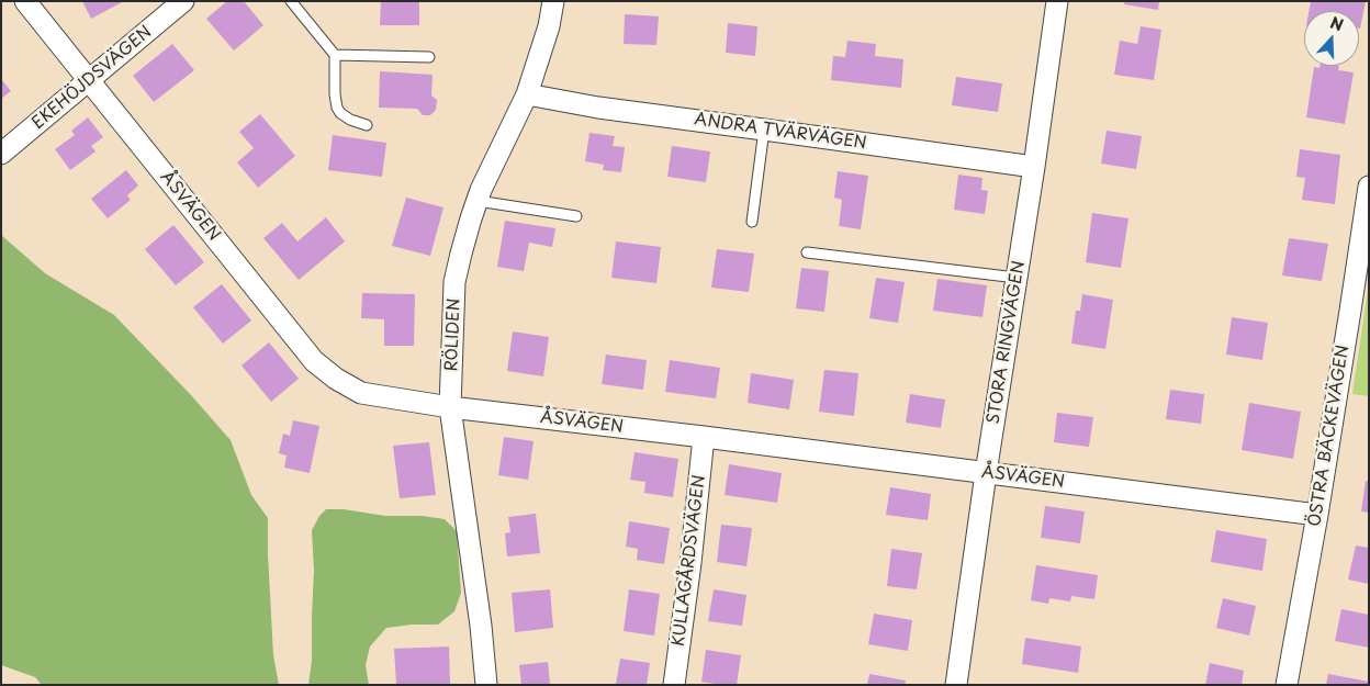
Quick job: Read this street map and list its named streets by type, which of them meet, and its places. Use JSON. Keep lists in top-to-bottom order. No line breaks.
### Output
{"streets":{"street":["EKEHÖJDSVÄGEN","ANDRA TVÄRVÄGEN","ÅSVÄGEN","RÖLIDEN","STORA RINGVÄGEN","ÖSTRA BÄCKEVÄGEN","KULLAGÅRDSVÄGEN"]},"crossings":[["EKEHÖJDSVÄGEN","ÅSVÄGEN"],["ANDRA TVÄRVÄGEN","RÖLIDEN"],["ANDRA TVÄRVÄGEN","STORA RINGVÄGEN"],["ÅSVÄGEN","RÖLIDEN"],["ÅSVÄGEN","STORA RINGVÄGEN"],["ÅSVÄGEN","ÖSTRA BÄCKEVÄGEN"],["ÅSVÄGEN","KULLAGÅRDSVÄGEN"]],"north":"top"}
